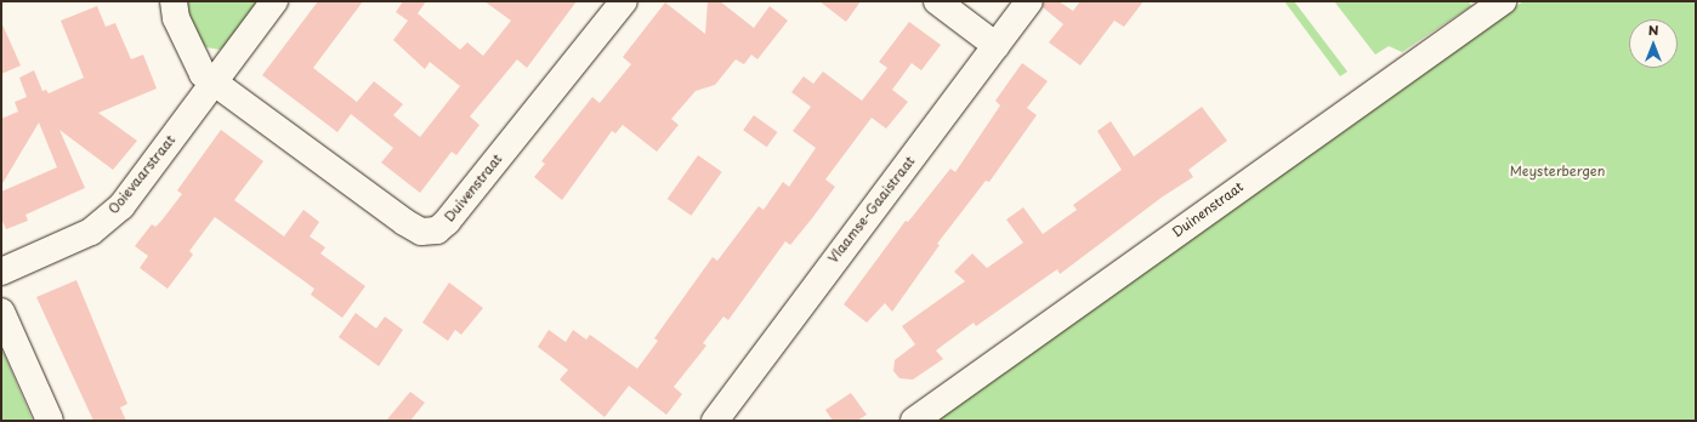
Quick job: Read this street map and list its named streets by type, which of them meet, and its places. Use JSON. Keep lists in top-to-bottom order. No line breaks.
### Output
{"streets":{"street":["Ooievaarstraat","Duivenstraat","Vlaamse-Gaaistraat","Duinenstraat"]},"crossings":[["Ooievaarstraat","Duivenstraat"]],"parks":["Meysterbergen"],"north":"top"}
